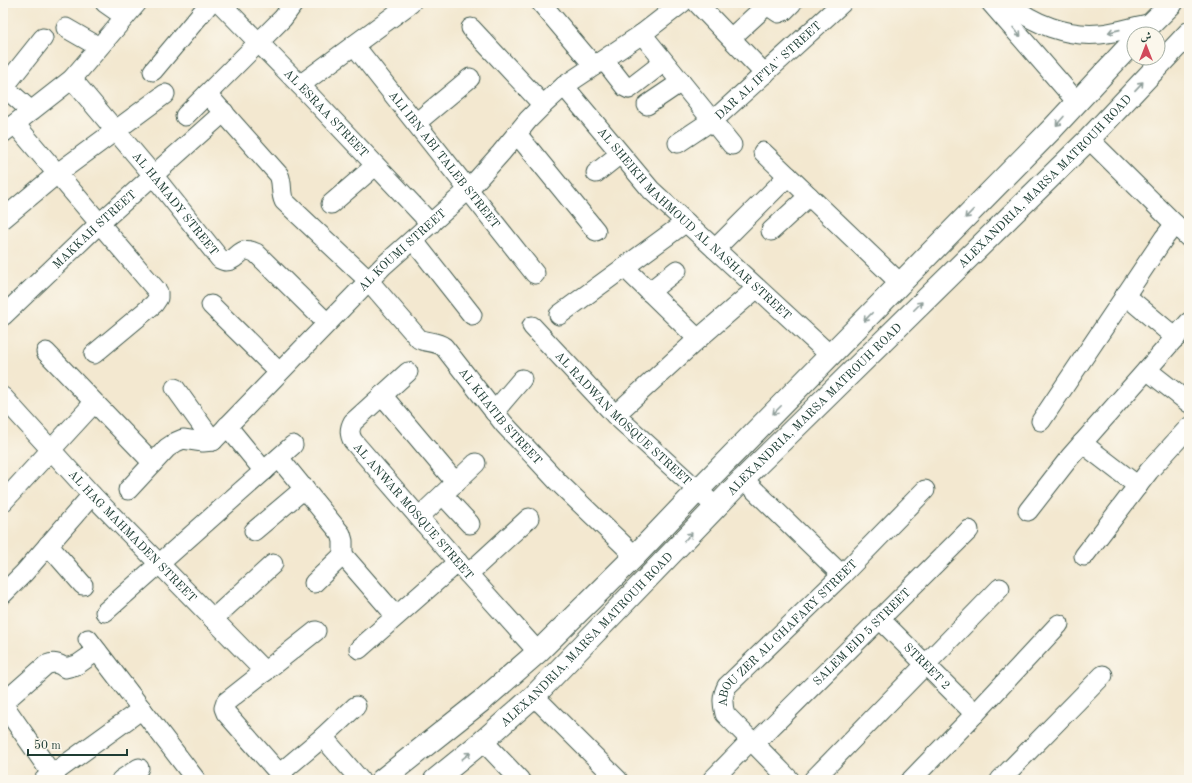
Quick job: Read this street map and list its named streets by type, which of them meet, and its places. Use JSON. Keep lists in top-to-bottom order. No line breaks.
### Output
{"streets":{"main road":["ALEXANDRIA, MARSA MATROUH ROAD"],"street":["DAR AL IFTA'' STREET","AL ESRAA STREET","ALI IBN ABI TALEB STREET","AL HAMADY STREET","AL SHEIKH MAHMOUD AL NASHAR STREET","MAKKAH STREET","AL KOUMI STREET","AL KHATIB STREET","AL RADWAN MOSQUE STREET","AL ANWAR MOSQUE STREET","AL HAG MAHMADEN STREET","ABOU ZER AL GHAFARY STREET","SALEM EID 5 STREET","STREET 2"]},"crossings":[["AL ESRAA STREET","AL KOUMI STREET"],["ALI IBN ABI TALEB STREET","AL KOUMI STREET"],["ALEXANDRIA, MARSA MATROUH ROAD","AL SHEIKH MAHMOUD AL NASHAR STREET"],["ALEXANDRIA, MARSA MATROUH ROAD","AL KHATIB STREET"],["ALEXANDRIA, MARSA MATROUH ROAD","AL RADWAN MOSQUE STREET"],["ALEXANDRIA, MARSA MATROUH ROAD","AL ANWAR MOSQUE STREET"],["AL HAMADY STREET","MAKKAH STREET"],["AL HAMADY STREET","AL KOUMI STREET"],["AL SHEIKH MAHMOUD AL NASHAR STREET","AL KOUMI STREET"],["MAKKAH STREET","AL KHATIB STREET"],["AL KOUMI STREET","AL KHATIB STREET"],["ABOU ZER AL GHAFARY STREET","SALEM EID 5 STREET"],["SALEM EID 5 STREET","STREET 2"]],"scale_bar":"50 m","north":"top"}
